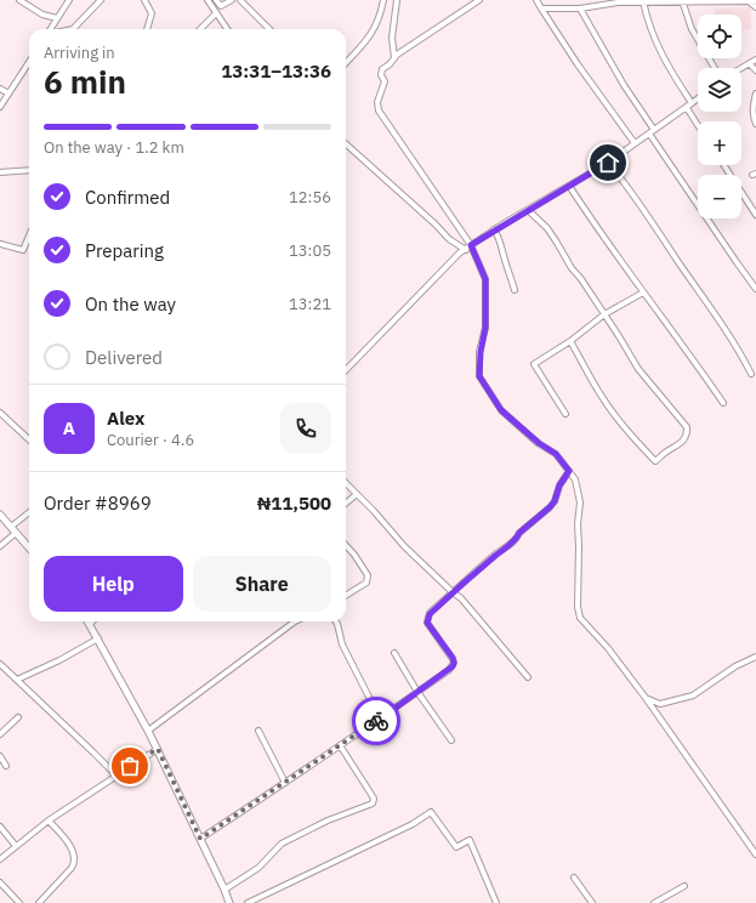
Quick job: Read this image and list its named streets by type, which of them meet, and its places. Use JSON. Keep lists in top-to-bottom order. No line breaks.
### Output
{"page":{"map_buttons":["+","−"],"heading":["6 min","Arriving in","13:31–13:36"],"panel":["Alex","Courier · 4.6","Order #8969","₦11,500"],"bar":"On the way · 1.2 km","list":[["Confirmed","12:56"],["Preparing","13:05"],["On the way","13:21"],"Delivered"],"round":"A","buttons":["Help","Share"]}}
